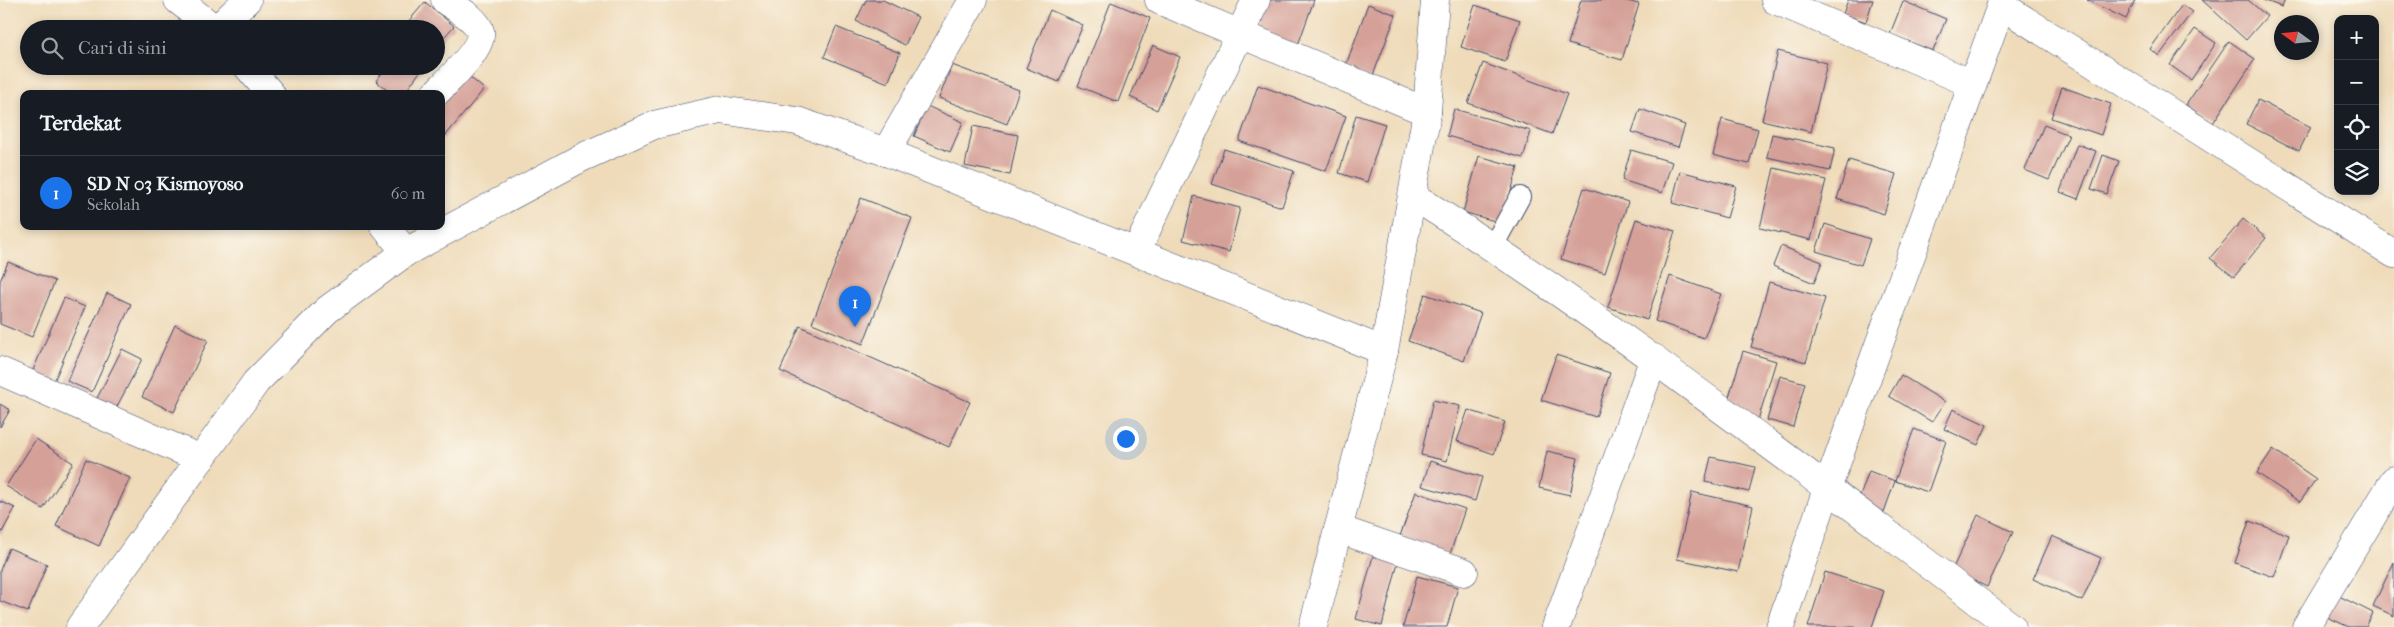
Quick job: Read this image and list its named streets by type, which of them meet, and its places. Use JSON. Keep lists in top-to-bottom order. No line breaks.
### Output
{"north":"left","page":{"map_buttons":["+","−"],"search":"Cari di sini","heading":"Terdekat","list":[{"mark":"1","name":"SD N 03 Kismoyoso","note":"Sekolah","value":"60 m"}],"pins":"1"}}
